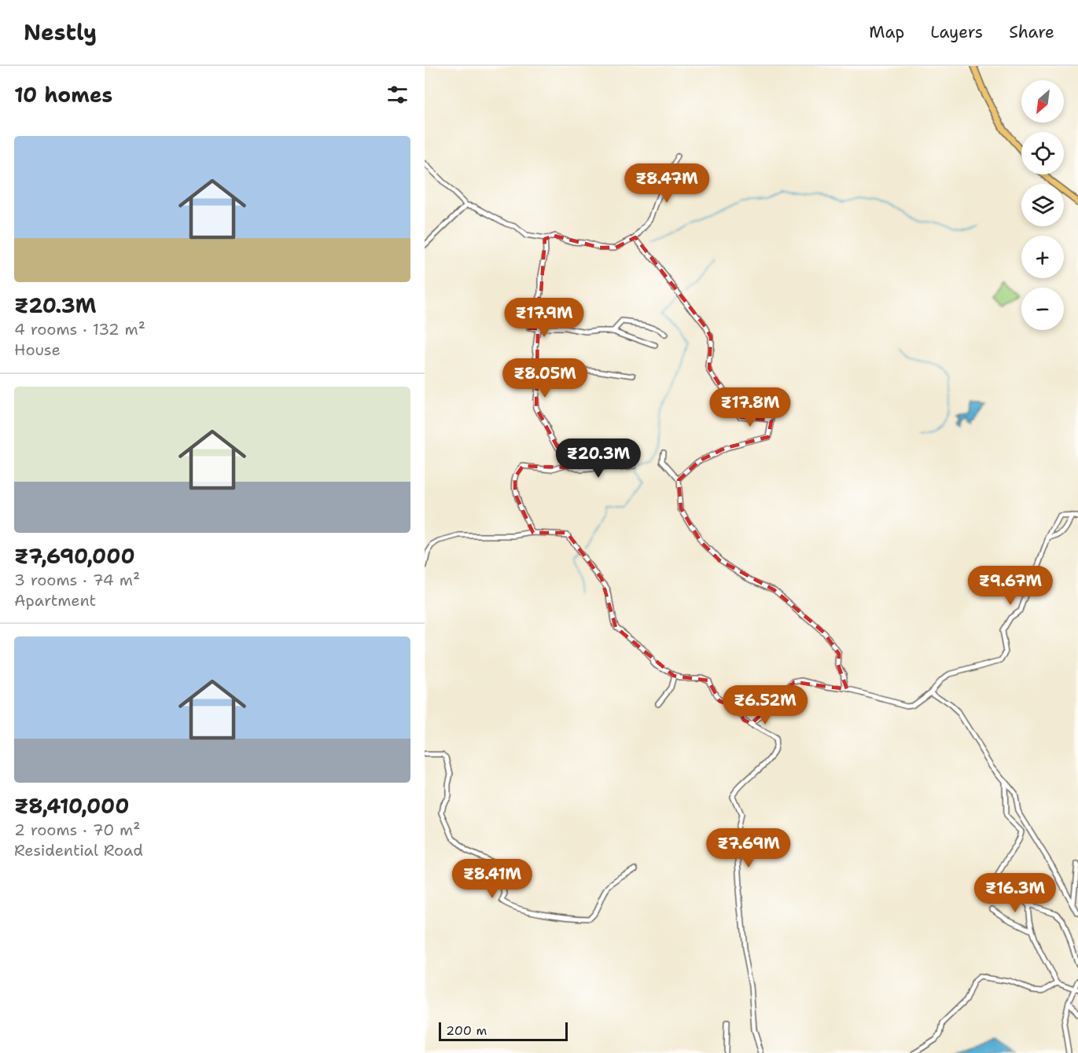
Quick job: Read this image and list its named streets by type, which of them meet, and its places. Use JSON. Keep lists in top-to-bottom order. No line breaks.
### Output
{"scale_bar":"200 m","north":"bottom left","page":{"header":"Nestly","nav":["Map","Layers","Share"],"heading":"10 homes","map_buttons":["+","−"],"list":[{"name":"₹20.3M","note":"4 rooms · 132 m² · House"},{"name":"₹7,690,000","note":"3 rooms · 74 m² · Apartment"},{"name":"₹8,410,000","note":"2 rooms · 70 m² · Residential Road"}],"price":["₹8.47M","₹17.9M","₹8.05M","₹17.8M","₹20.3M","₹9.67M","₹6.52M","₹7.69M","₹8.41M","₹16.3M"],"scale":"200 m"}}
